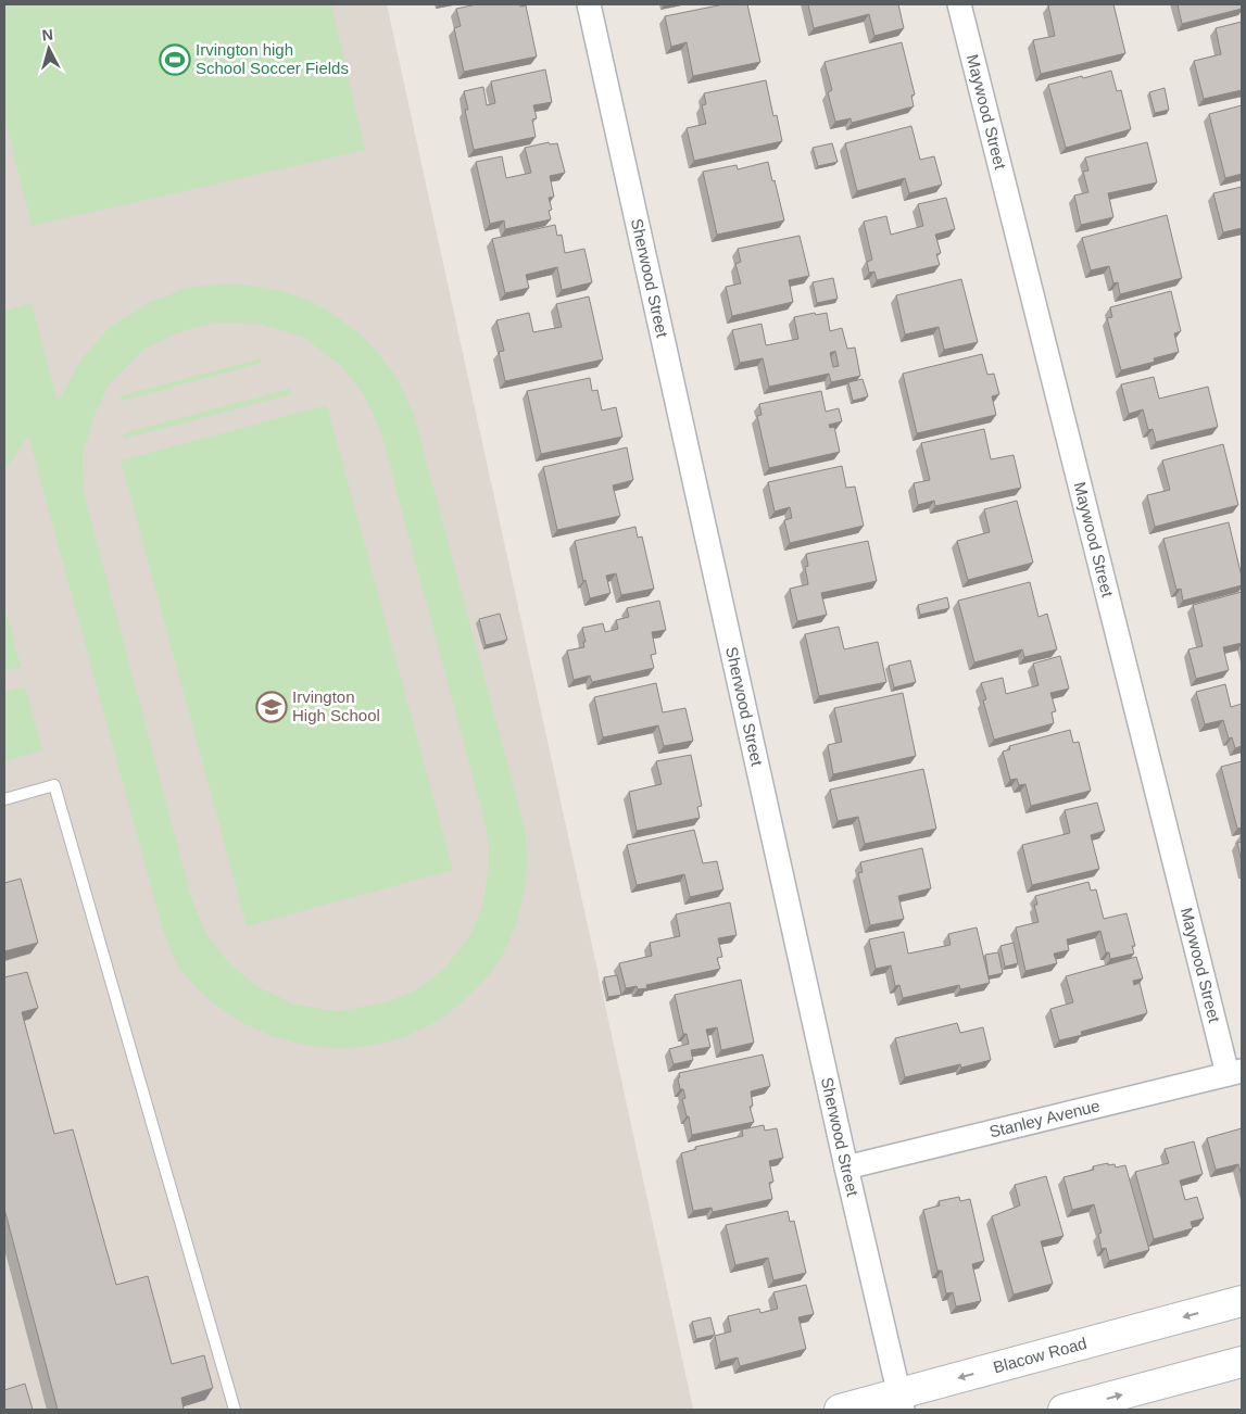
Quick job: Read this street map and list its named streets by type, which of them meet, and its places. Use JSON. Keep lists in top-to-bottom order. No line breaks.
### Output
{"streets":{"main road":["Blacow Road"],"street":["Maywood Street","Sherwood Street","Stanley Avenue"]},"crossings":[["Maywood Street","Stanley Avenue"],["Sherwood Street","Stanley Avenue"],["Sherwood Street","Blacow Road"]],"places":{"sports":["Irvington high School Soccer Fields"],"school or university":["Irvington High School"]},"north":"top"}
